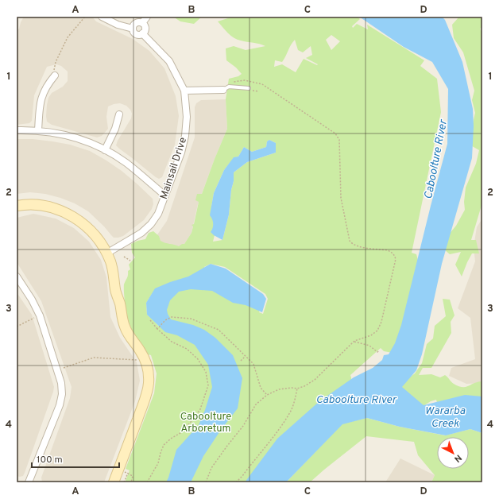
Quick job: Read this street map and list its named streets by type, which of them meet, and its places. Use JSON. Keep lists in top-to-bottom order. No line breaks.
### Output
{"streets":{"street":["Mainsail Drive"]},"water":["Caboolture River","Wararba Creek"],"parks":["Caboolture Arboretum"],"scale_bar":"100 m","north":"bottom right","grid":{"columns":["A","B","C","D"],"rows":["1","2","3","4"]}}
